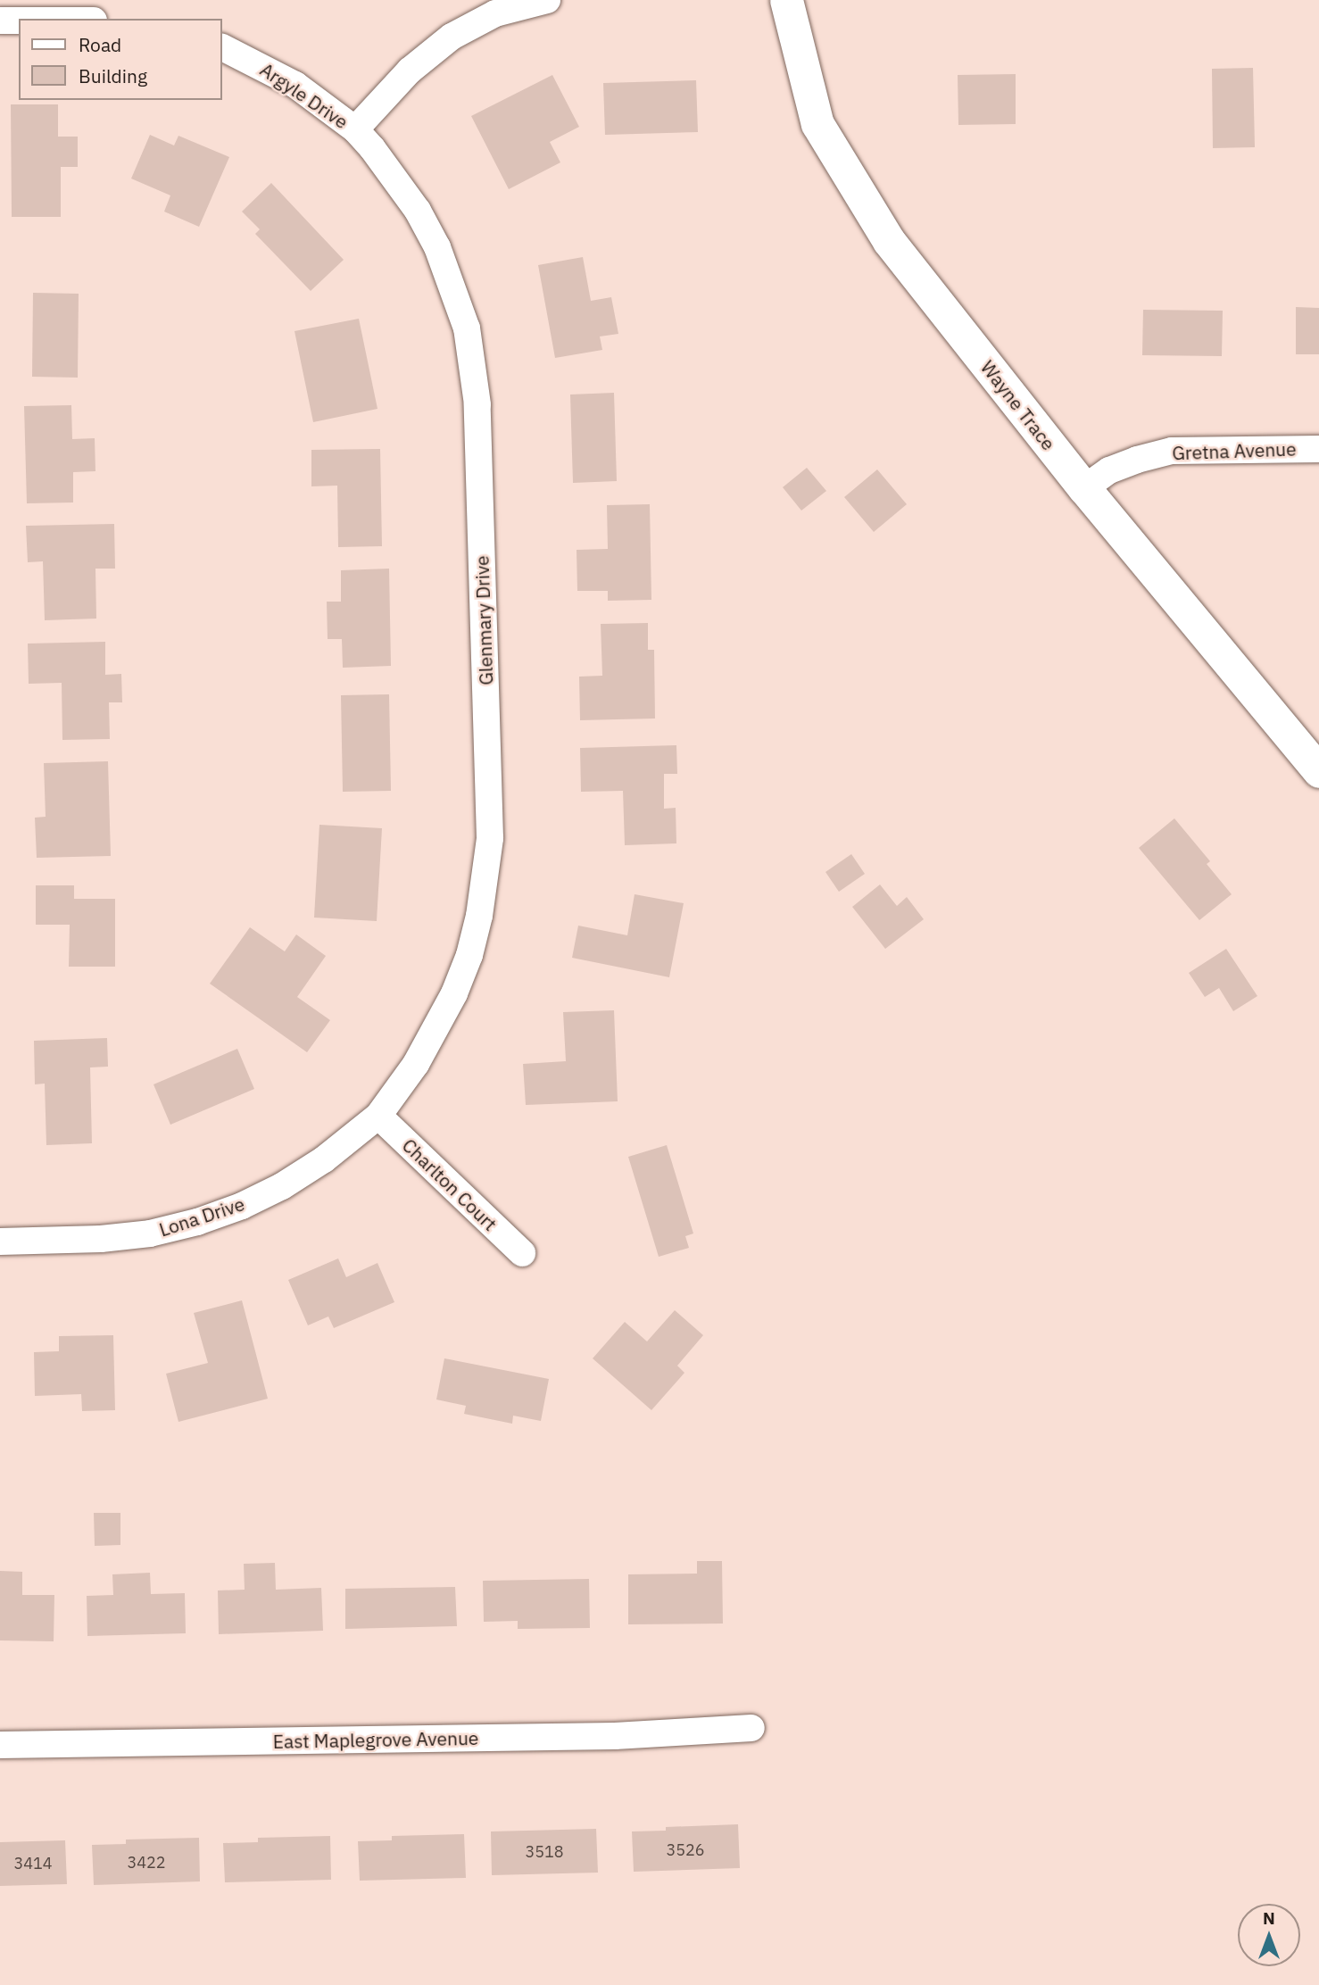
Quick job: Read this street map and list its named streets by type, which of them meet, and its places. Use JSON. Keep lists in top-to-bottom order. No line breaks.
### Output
{"streets":{"street":["Argyle Drive","Wayne Trace","Gretna Avenue","Glenmary Drive","Charlton Court","Lona Drive","East Maplegrove Avenue"]},"crossings":[["Argyle Drive","Glenmary Drive"],["Wayne Trace","Gretna Avenue"],["Glenmary Drive","Charlton Court"],["Glenmary Drive","Lona Drive"],["Charlton Court","Lona Drive"]],"house_numbers":["3526","3518","3422","3414"],"legend":["Road","Building"],"north":"top"}
